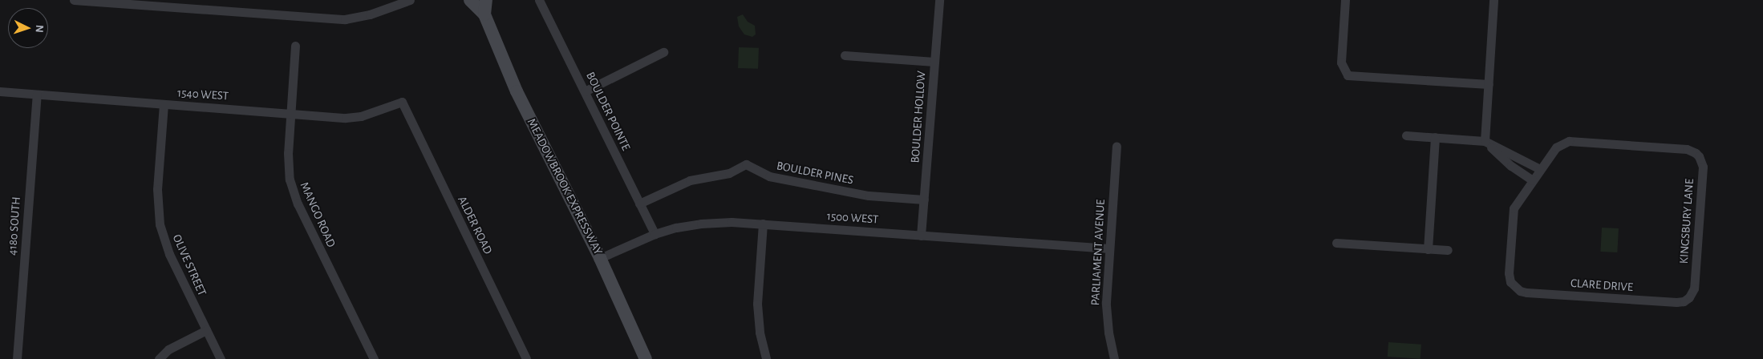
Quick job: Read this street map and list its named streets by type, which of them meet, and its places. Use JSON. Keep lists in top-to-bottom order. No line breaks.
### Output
{"streets":{"main road":["MEADOWBROOK EXPRESSWAY"],"street":["1540 WEST","BOULDER POINTE","BOULDER HOLLOW","BOULDER PINES","MANGO ROAD","1500 WEST","KINGSBURY LANE","ALDER ROAD","4180 SOUTH","PARLIAMENT AVENUE","OLIVE STREET","CLARE DRIVE"]},"crossings":[["1540 WEST","MANGO ROAD"],["1540 WEST","ALDER ROAD"],["1540 WEST","4180 SOUTH"],["1540 WEST","OLIVE STREET"],["BOULDER POINTE","BOULDER PINES"],["BOULDER POINTE","1500 WEST"],["BOULDER HOLLOW","BOULDER PINES"],["BOULDER HOLLOW","1500 WEST"],["MEADOWBROOK EXPRESSWAY","1500 WEST"],["1500 WEST","PARLIAMENT AVENUE"],["KINGSBURY LANE","CLARE DRIVE"]],"north":"right"}
